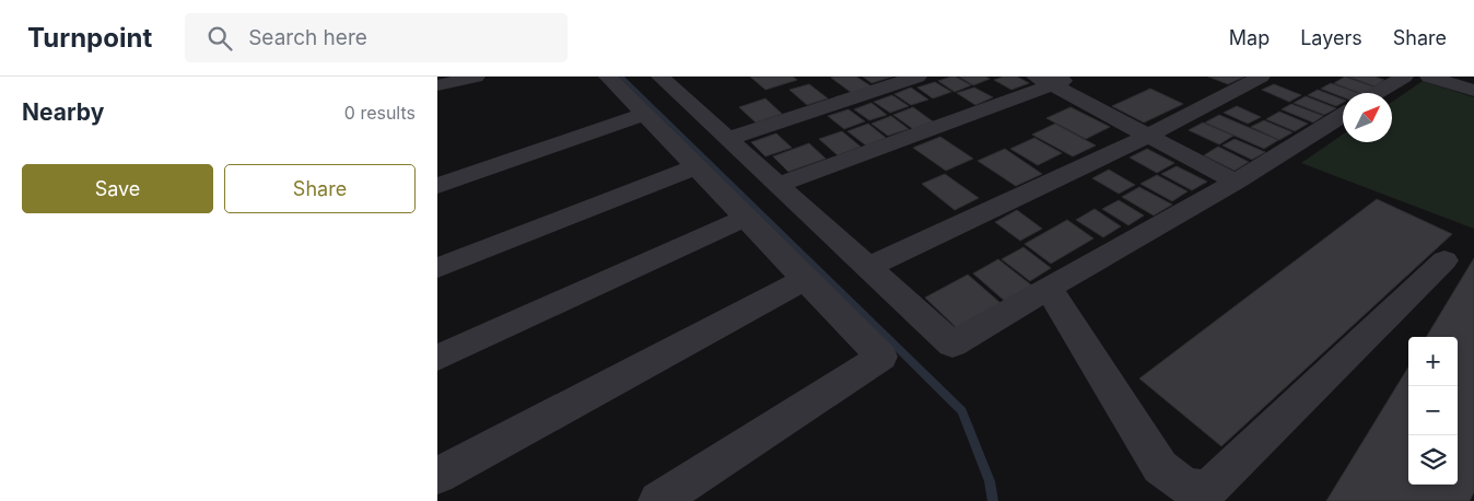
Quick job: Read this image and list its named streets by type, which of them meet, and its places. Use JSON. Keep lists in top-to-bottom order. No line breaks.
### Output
{"north":"top right","page":{"header":"Turnpoint","search":"Search here","nav":["Map","Layers","Share"],"heading":["Nearby","0 results"],"buttons":["Save","Share"],"map_buttons":["+","−"]}}
